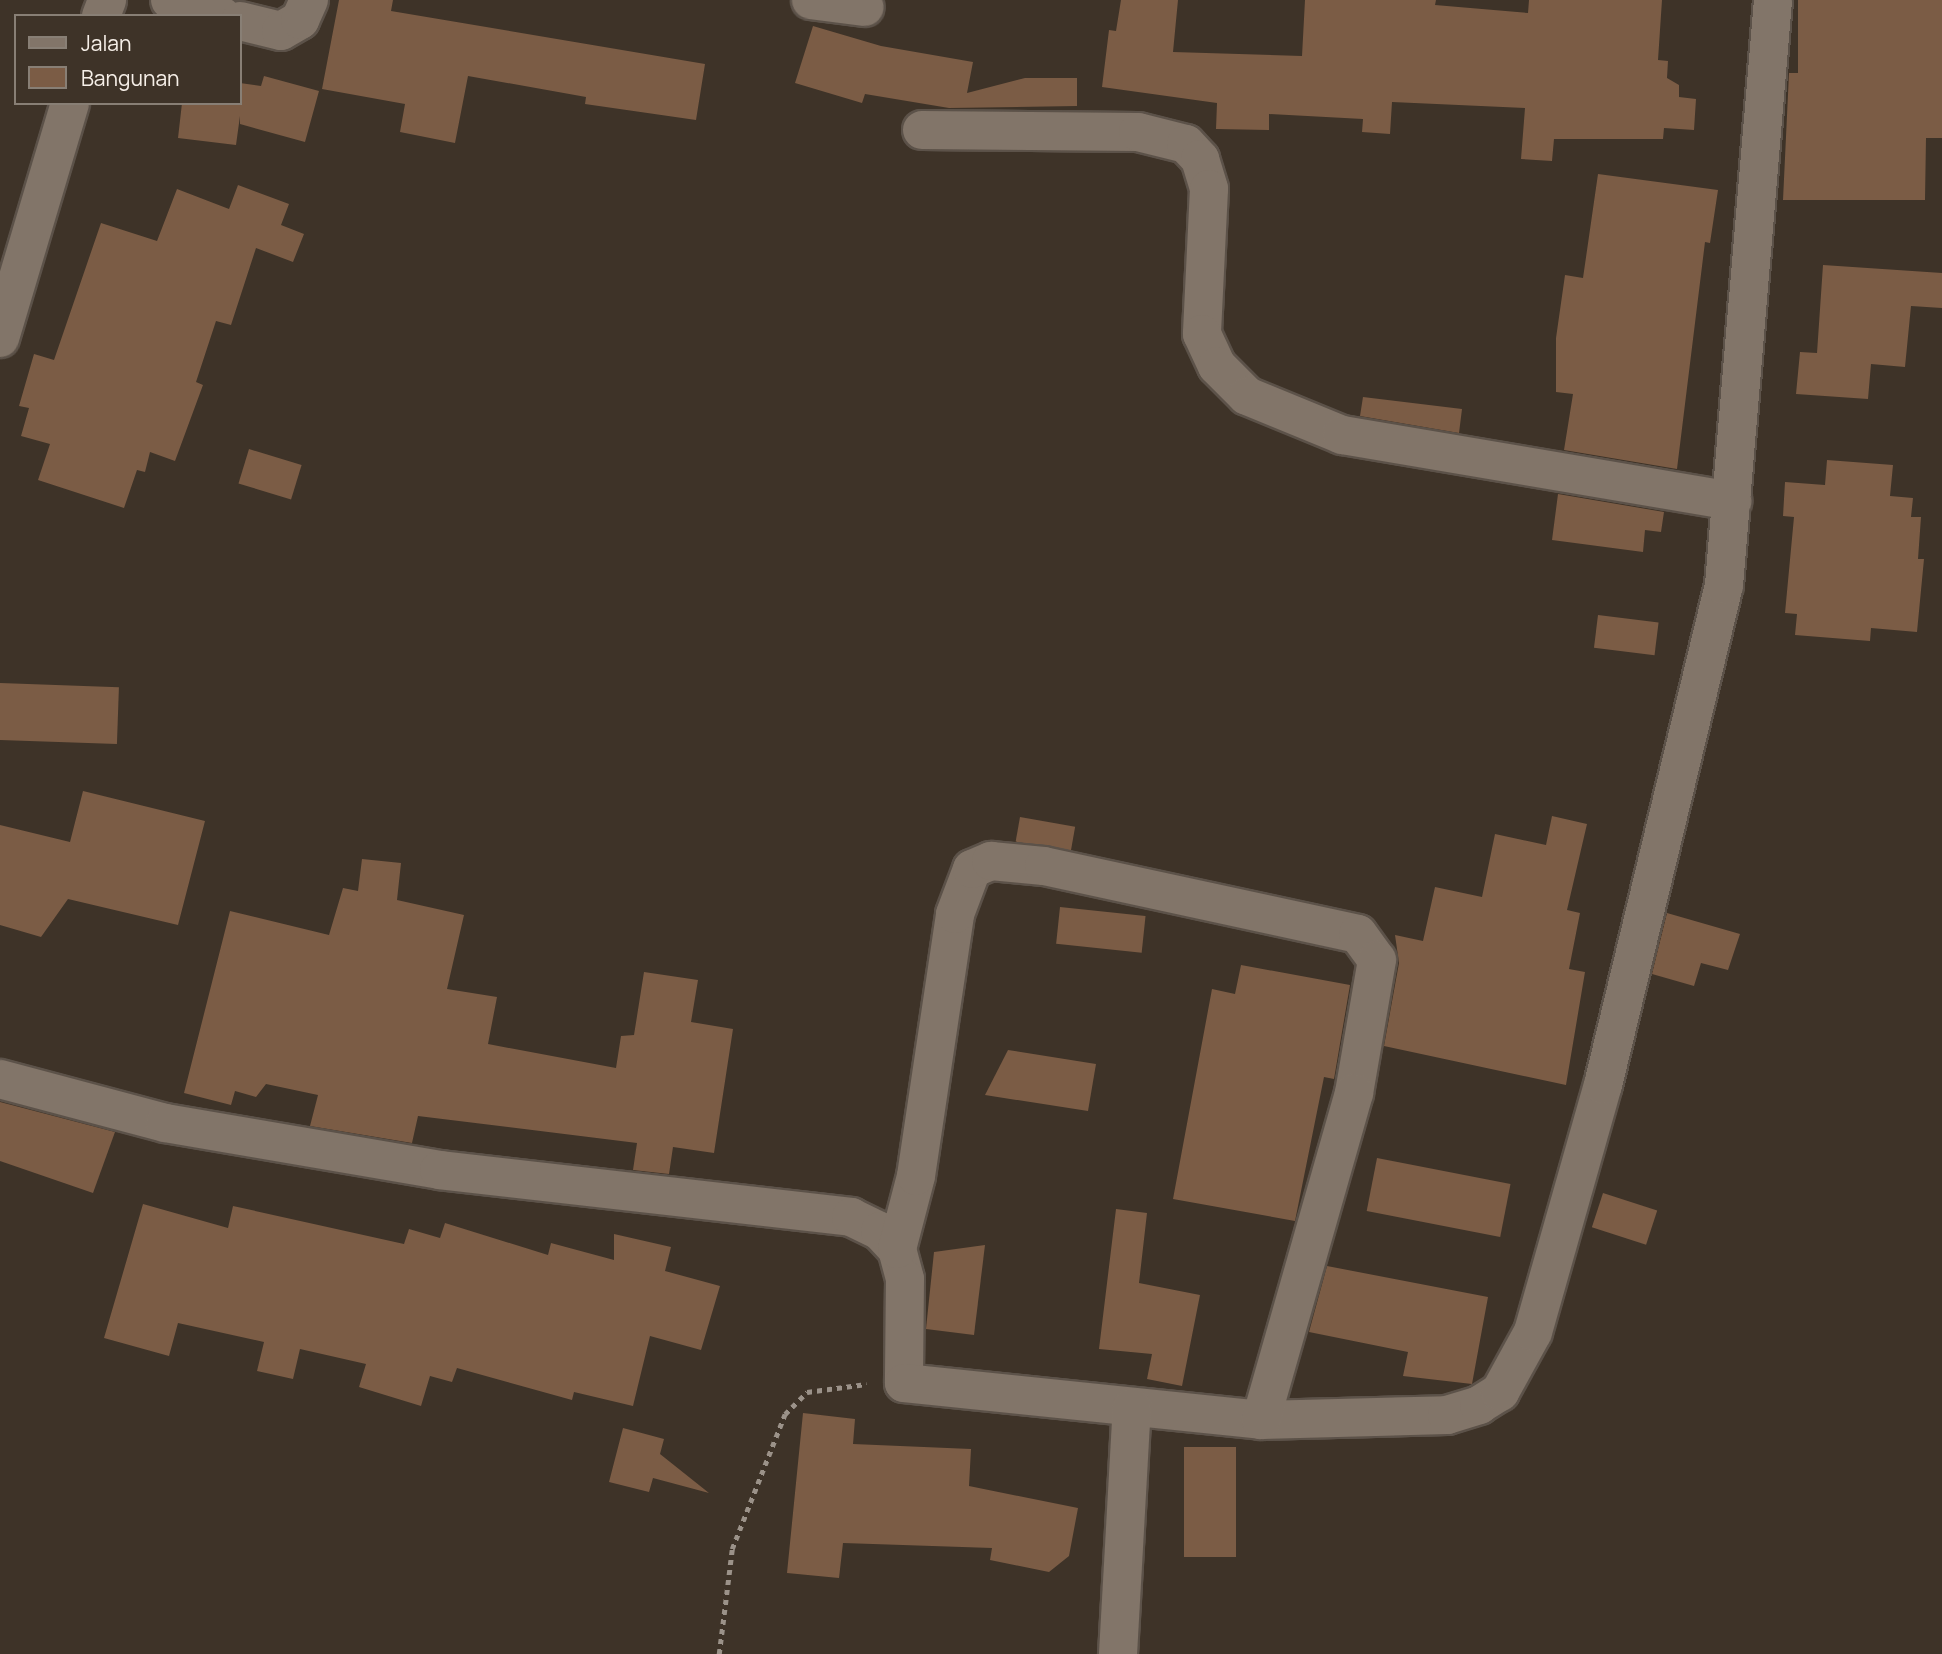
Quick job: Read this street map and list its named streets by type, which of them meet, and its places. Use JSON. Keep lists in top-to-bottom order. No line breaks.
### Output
{"legend":["Jalan","Bangunan"]}
